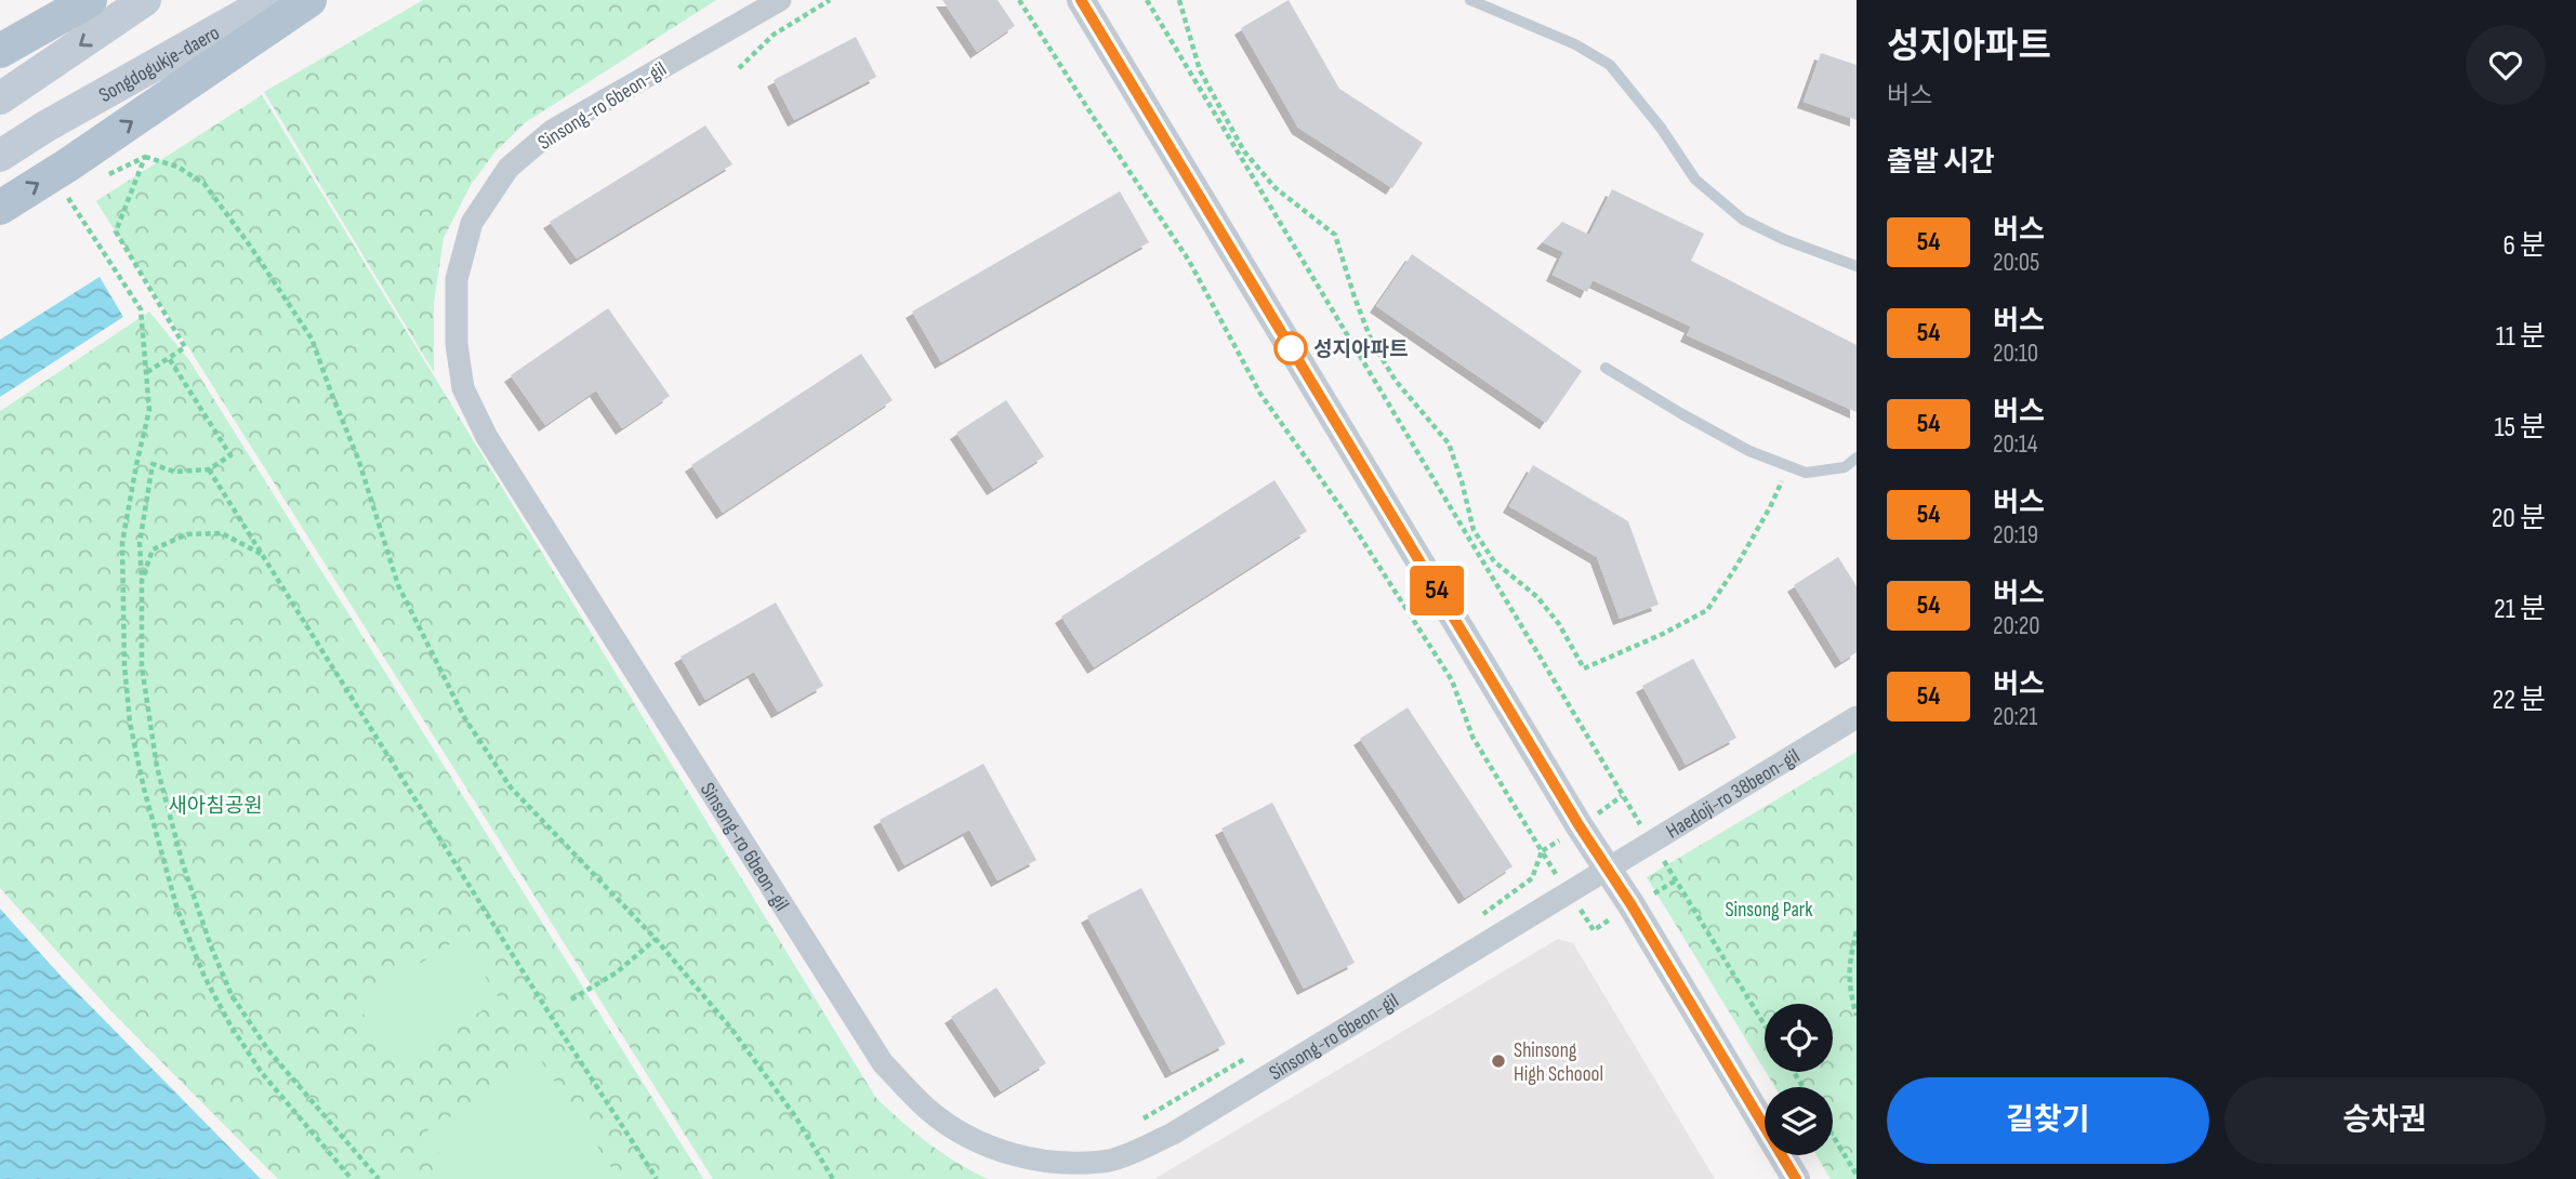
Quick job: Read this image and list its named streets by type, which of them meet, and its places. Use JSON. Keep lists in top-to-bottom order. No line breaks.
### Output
{"streets":{"main road":["Songdogukje-daero"],"street":["Sinsong-ro 6beon-gil","Haedoji-ro 38beon-gil"]},"crossings":[["Sinsong-ro 6beon-gil","Haedoji-ro 38beon-gil"]],"parks":["새아침공원","Sinsong Park"],"places":["성지아파트","Shinsong High Schoool"],"lines":["bus line 54"],"page":{"on_map":"54","heading":[["성지아파트","버스"],"출발 시간"],"list":[{"mark":"54","name":"버스","note":"20:05","value":"6 분"},{"mark":"54","name":"버스","note":"20:10","value":"11 분"},{"mark":"54","name":"버스","note":"20:14","value":"15 분"},{"mark":"54","name":"버스","note":"20:19","value":"20 분"},{"mark":"54","name":"버스","note":"20:20","value":"21 분"},{"mark":"54","name":"버스","note":"20:21","value":"22 분"}],"buttons":["길찾기","승차권"]}}
